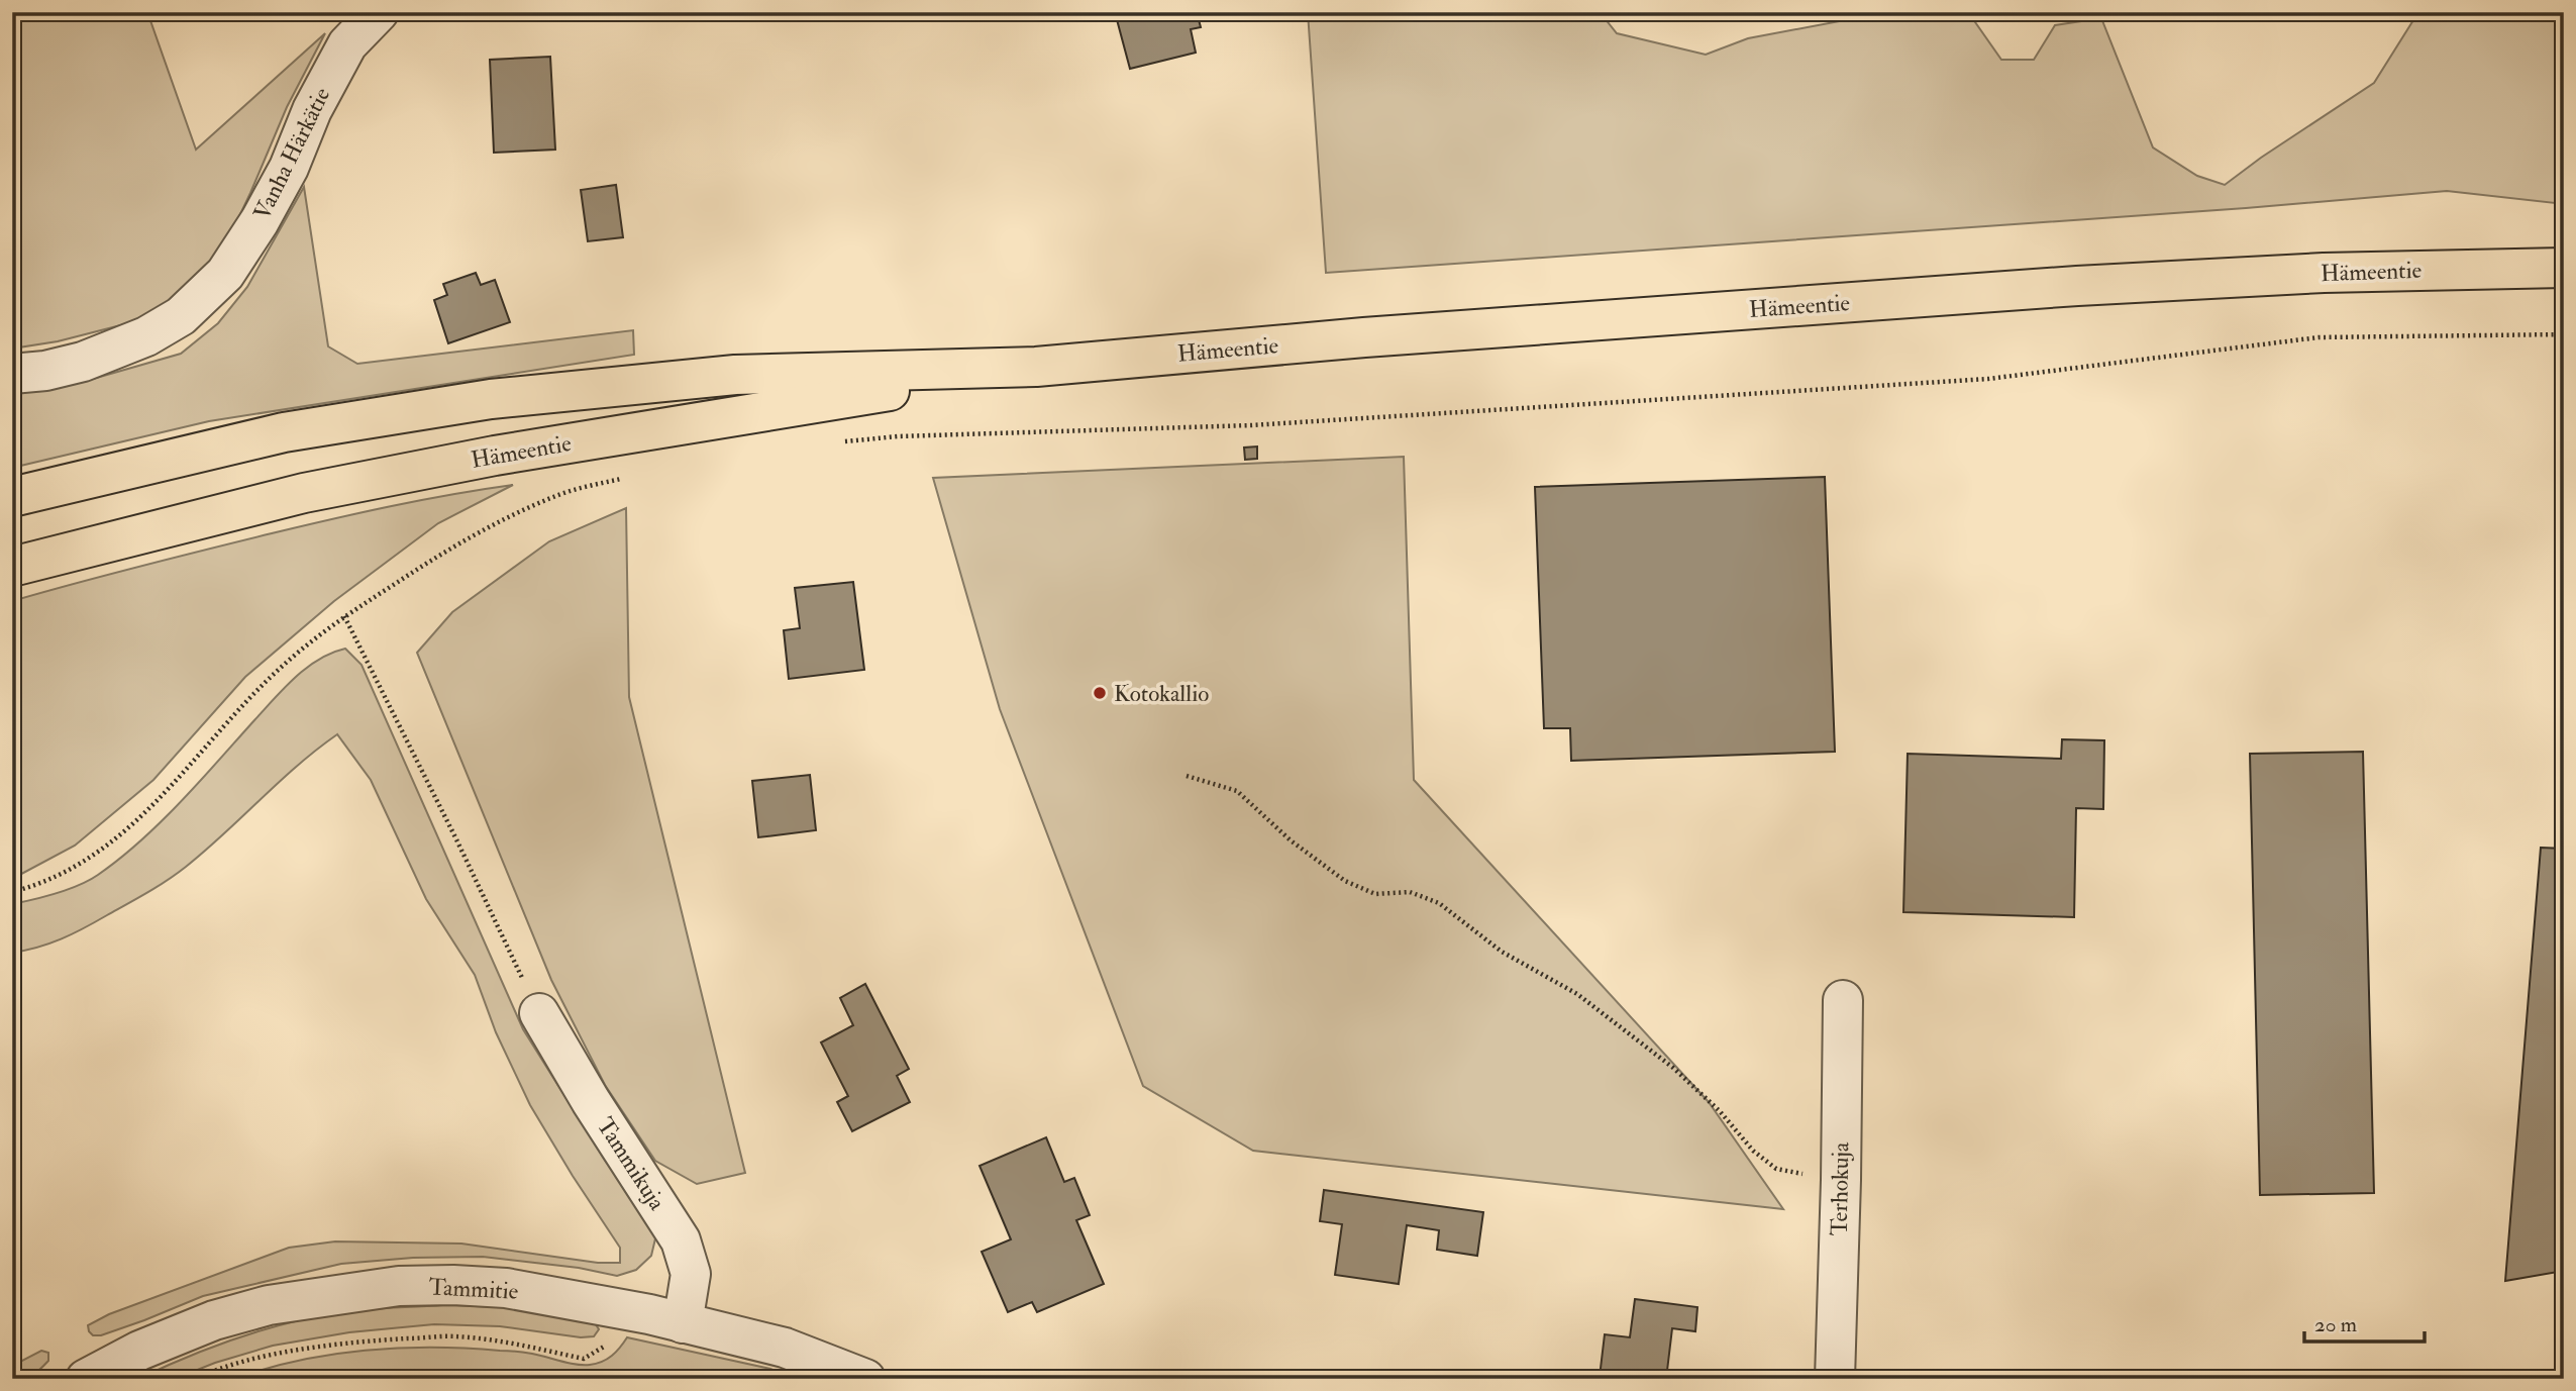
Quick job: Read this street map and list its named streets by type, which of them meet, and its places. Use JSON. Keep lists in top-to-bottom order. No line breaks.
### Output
{"streets":{"highway":["Hämeentie"],"street":["Vanha Härkätie","Tammikuja","Terhokuja","Tammitie"]},"crossings":[["Tammikuja","Tammitie"]],"places":["Kotokallio"],"scale_bar":"20 m"}
